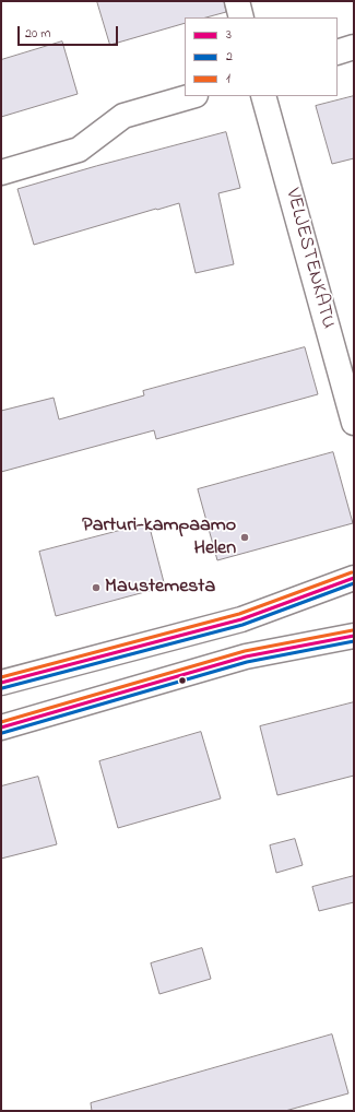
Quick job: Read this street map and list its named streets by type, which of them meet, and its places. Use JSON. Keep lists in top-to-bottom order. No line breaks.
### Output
{"streets":{"main road":["VELJESTENKATU"]},"places":["Parturi-kampaamo Helen","Maustemesta"],"lines":["transit line 1","transit line 3","transit line 2"],"legend":["3","2","1"],"scale_bar":"20 m"}
